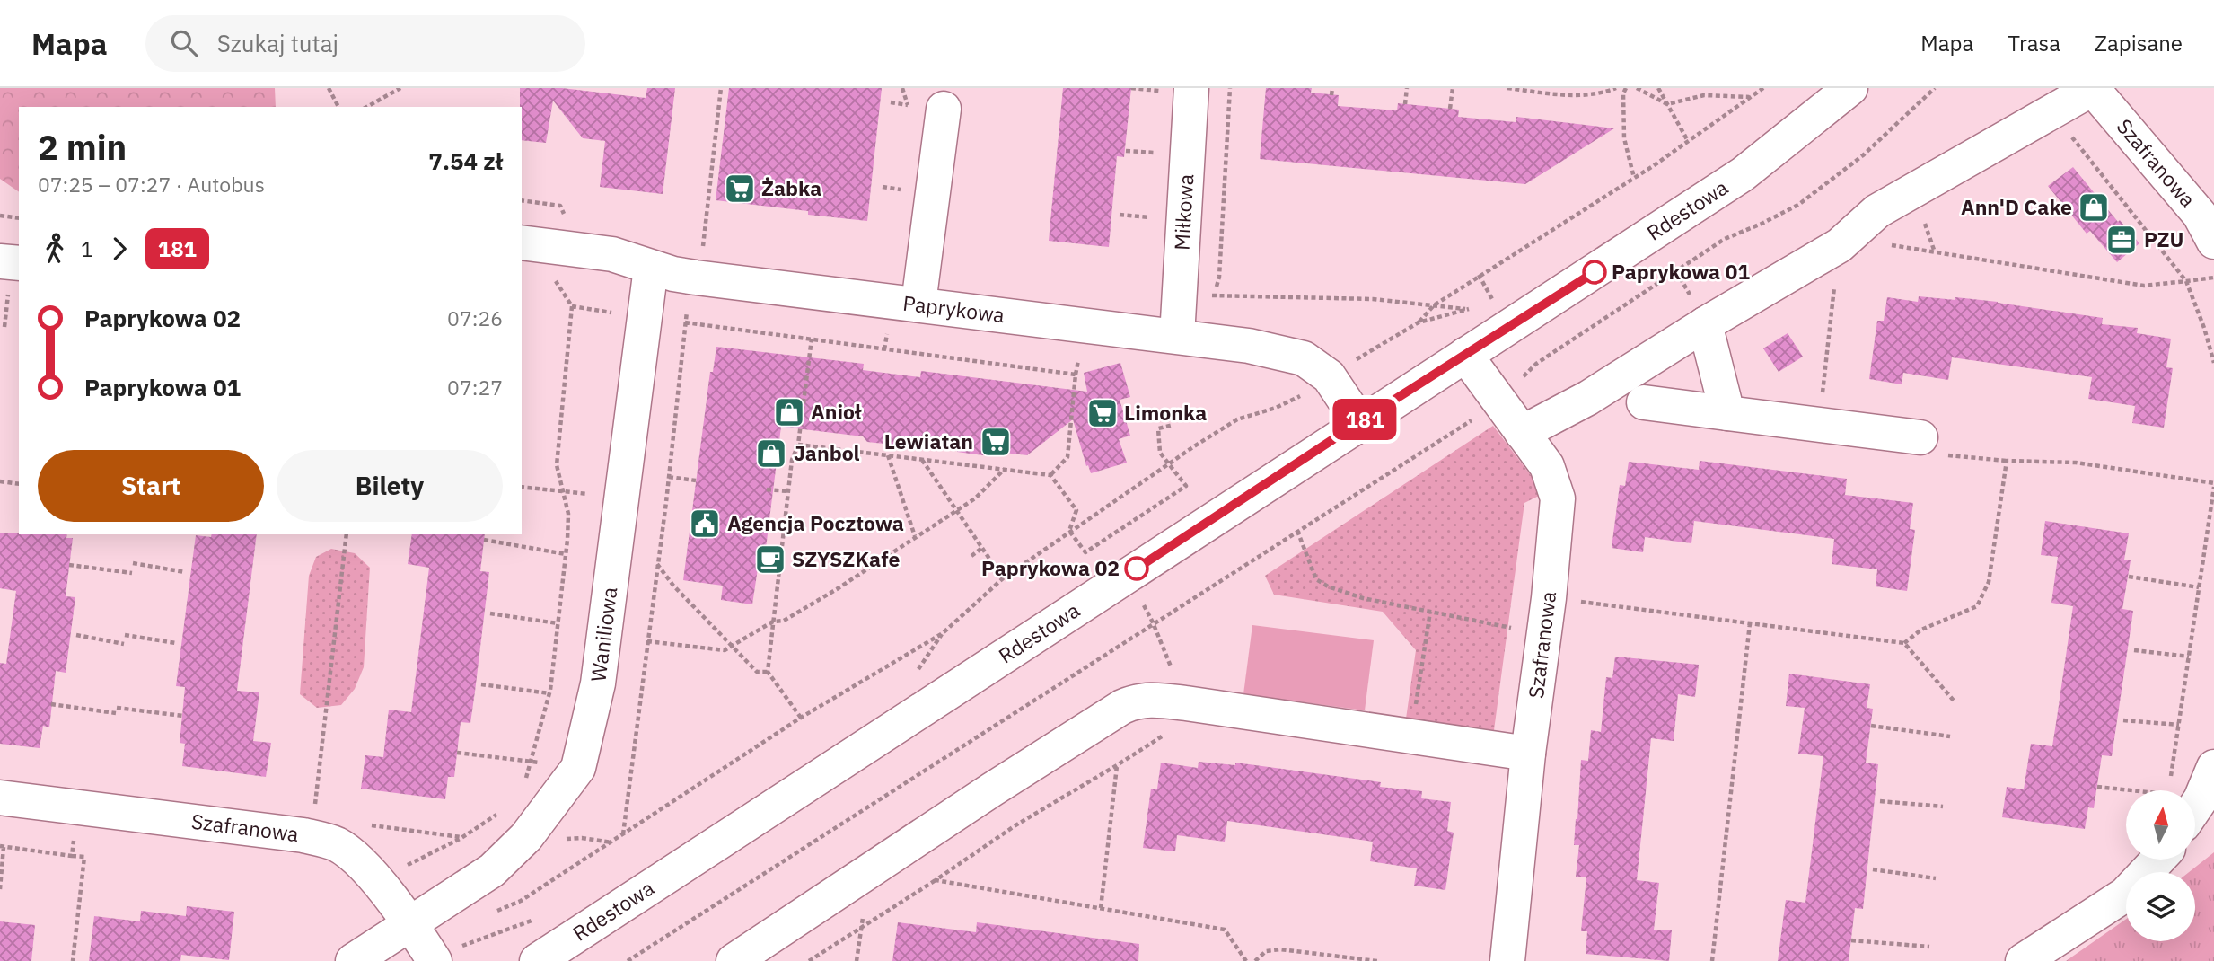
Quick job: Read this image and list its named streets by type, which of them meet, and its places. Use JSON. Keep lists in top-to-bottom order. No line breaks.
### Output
{"streets":{"street":["Szafranowa","Rdestowa","Miłkowa","Paprykowa","Waniliowa"]},"crossings":[["Szafranowa","Rdestowa"],["Szafranowa","Waniliowa"],["Rdestowa","Paprykowa"],["Miłkowa","Paprykowa"],["Paprykowa","Waniliowa"]],"places":{"supermarket":["Żabka","Limonka","Lewiatan"],"shop":["Ann'D Cake","Anioł","Janbol"],"office":["PZU"],"other":["Paprykowa 01","Paprykowa 02"],"public building":["Agencja Pocztowa"],"cafe":["SZYSZKafe"]},"lines":["bus line 181"],"north":"top","page":{"header":"Mapa","search":"Szukaj tutaj","nav":["Mapa","Trasa","Zapisane"],"on_map":"181","heading":["2 min","07:25 – 07:27 · Autobus","7.54 zł"],"legs":["1","181"],"list":[{"name":"Paprykowa 02","value":"07:26"},{"name":"Paprykowa 01","value":"07:27"}],"buttons":["Start","Bilety"]}}
